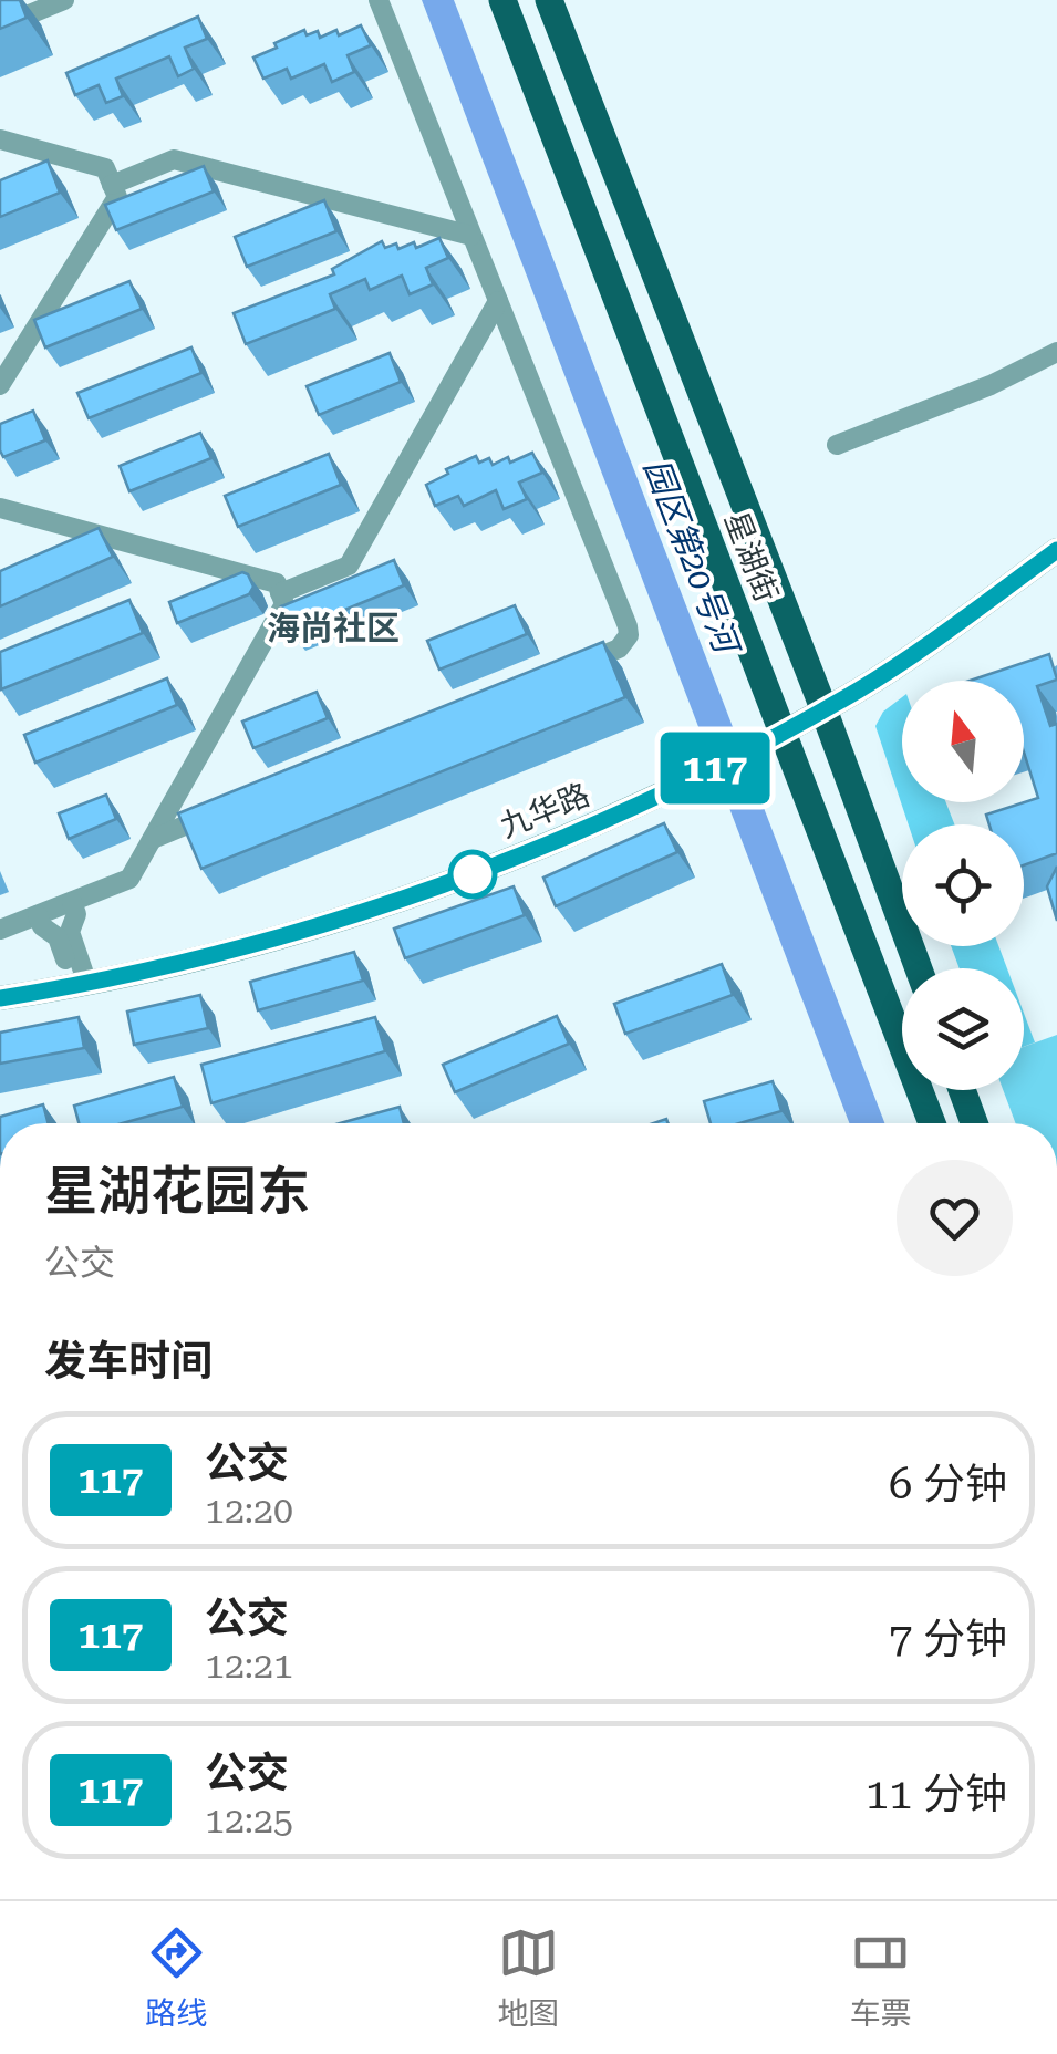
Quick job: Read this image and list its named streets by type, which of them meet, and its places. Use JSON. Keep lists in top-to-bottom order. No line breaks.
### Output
{"streets":{"main road":["星湖街"],"street":["九华路"]},"crossings":[["星湖街","九华路"]],"districts":["海尚社区"],"water":["园区第20号河"],"lines":["bus line 117"],"north":"top","page":{"on_map":"117","heading":[["星湖花园东","公交"],"发车时间"],"list":[{"mark":"117","name":"公交","note":"12:20","value":"6 分钟"},{"mark":"117","name":"公交","note":"12:21","value":"7 分钟"},{"mark":"117","name":"公交","note":"12:25","value":"11 分钟"}],"tabs":["路线","地图","车票"]}}
